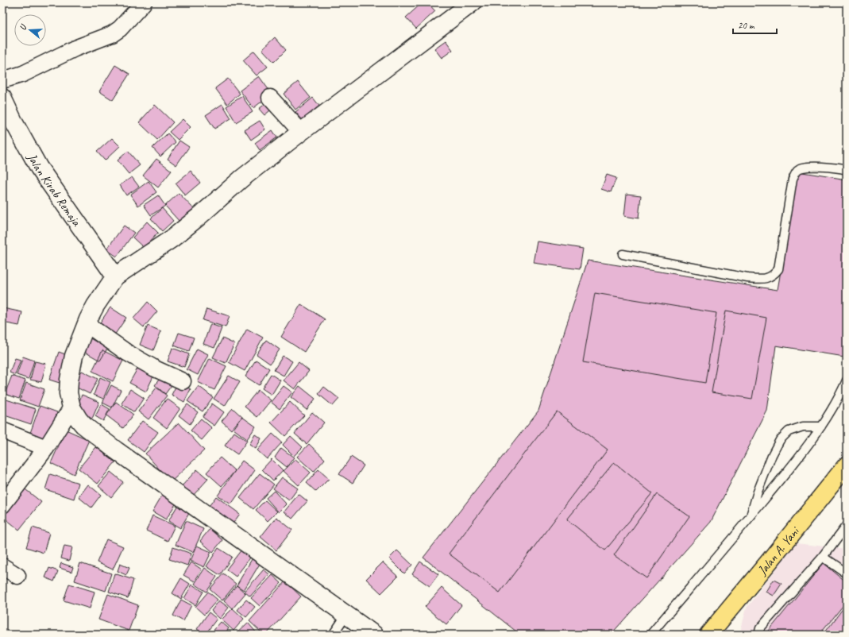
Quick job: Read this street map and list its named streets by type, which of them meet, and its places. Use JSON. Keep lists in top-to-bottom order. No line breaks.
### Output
{"streets":{"highway":["Jalan A. Yani"],"street":["Jalan Kirab Remaja"]},"scale_bar":"20 m","north":"left"}
